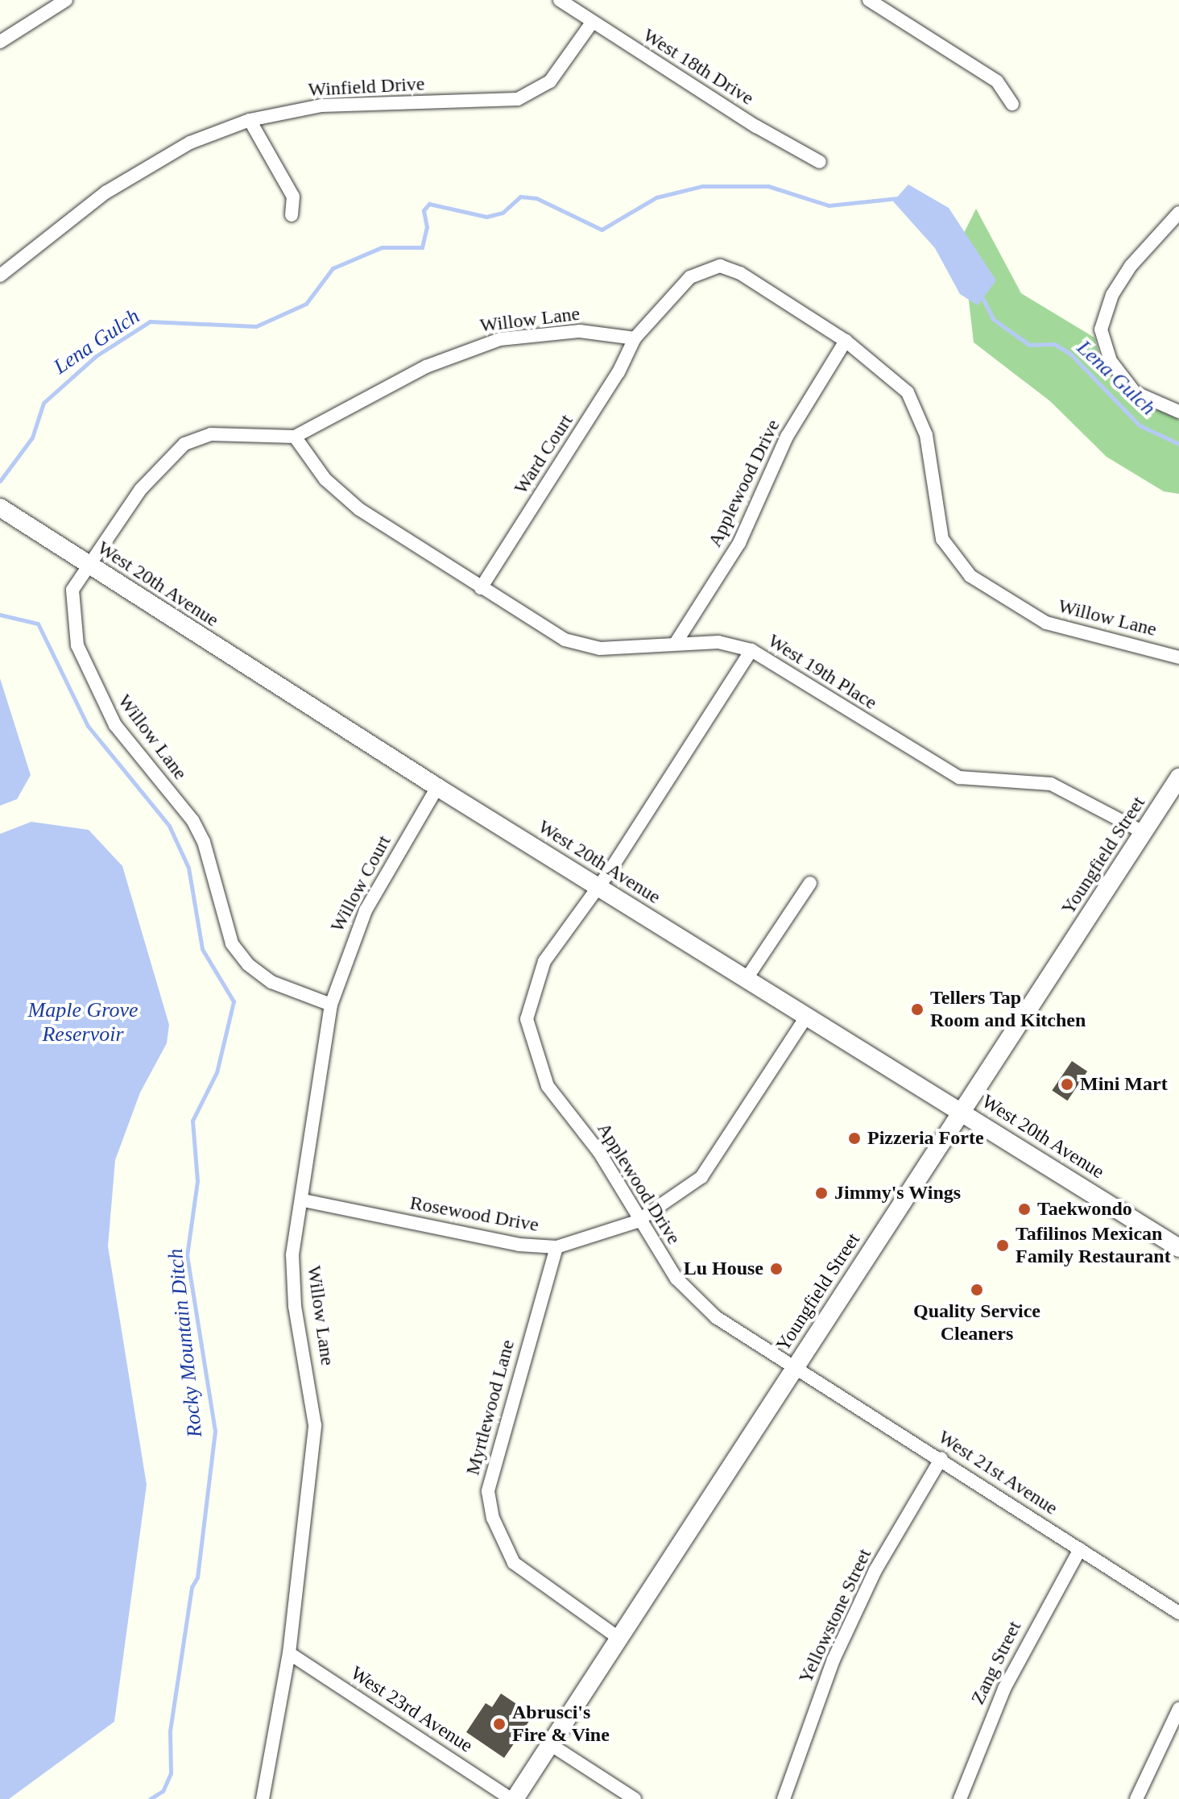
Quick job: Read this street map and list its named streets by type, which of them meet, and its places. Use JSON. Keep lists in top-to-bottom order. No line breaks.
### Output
{"streets":{"street":["West 18th Drive","Winfield Drive","Willow Lane","Ward Court","Applewood Drive","West 20th Avenue","West 19th Place","Youngfield Street","Willow Court","Rosewood Drive","Myrtlewood Lane","West 21st Avenue","Yellowstone Street","Zang Street","West 23rd Avenue"]},"crossings":[["West 18th Drive","Winfield Drive"],["Willow Lane","Ward Court"],["Willow Lane","Applewood Drive"],["Willow Lane","West 20th Avenue"],["Willow Lane","West 19th Place"],["Willow Lane","Willow Court"],["Willow Lane","Rosewood Drive"],["Willow Lane","West 23rd Avenue"],["Ward Court","West 19th Place"],["Applewood Drive","West 20th Avenue"],["Applewood Drive","West 19th Place"],["Applewood Drive","Youngfield Street"],["Applewood Drive","Rosewood Drive"],["Applewood Drive","West 21st Avenue"],["West 20th Avenue","Youngfield Street"],["West 20th Avenue","Willow Court"],["West 20th Avenue","Rosewood Drive"],["West 19th Place","Youngfield Street"],["Youngfield Street","Myrtlewood Lane"],["Youngfield Street","West 21st Avenue"],["Youngfield Street","West 23rd Avenue"],["Rosewood Drive","Myrtlewood Lane"],["West 21st Avenue","Yellowstone Street"],["West 21st Avenue","Zang Street"]],"water":["Lena Gulch","Maple Grove Reservoir","Rocky Mountain Ditch"],"places":["Tellers Tap Room and Kitchen","Mini Mart","Pizzeria Forte","Jimmy's Wings","Taekwondo","Tafilinos Mexican Family Restaurant","Lu House","Quality Service Cleaners","Abrusci's Fire & Vine"]}
